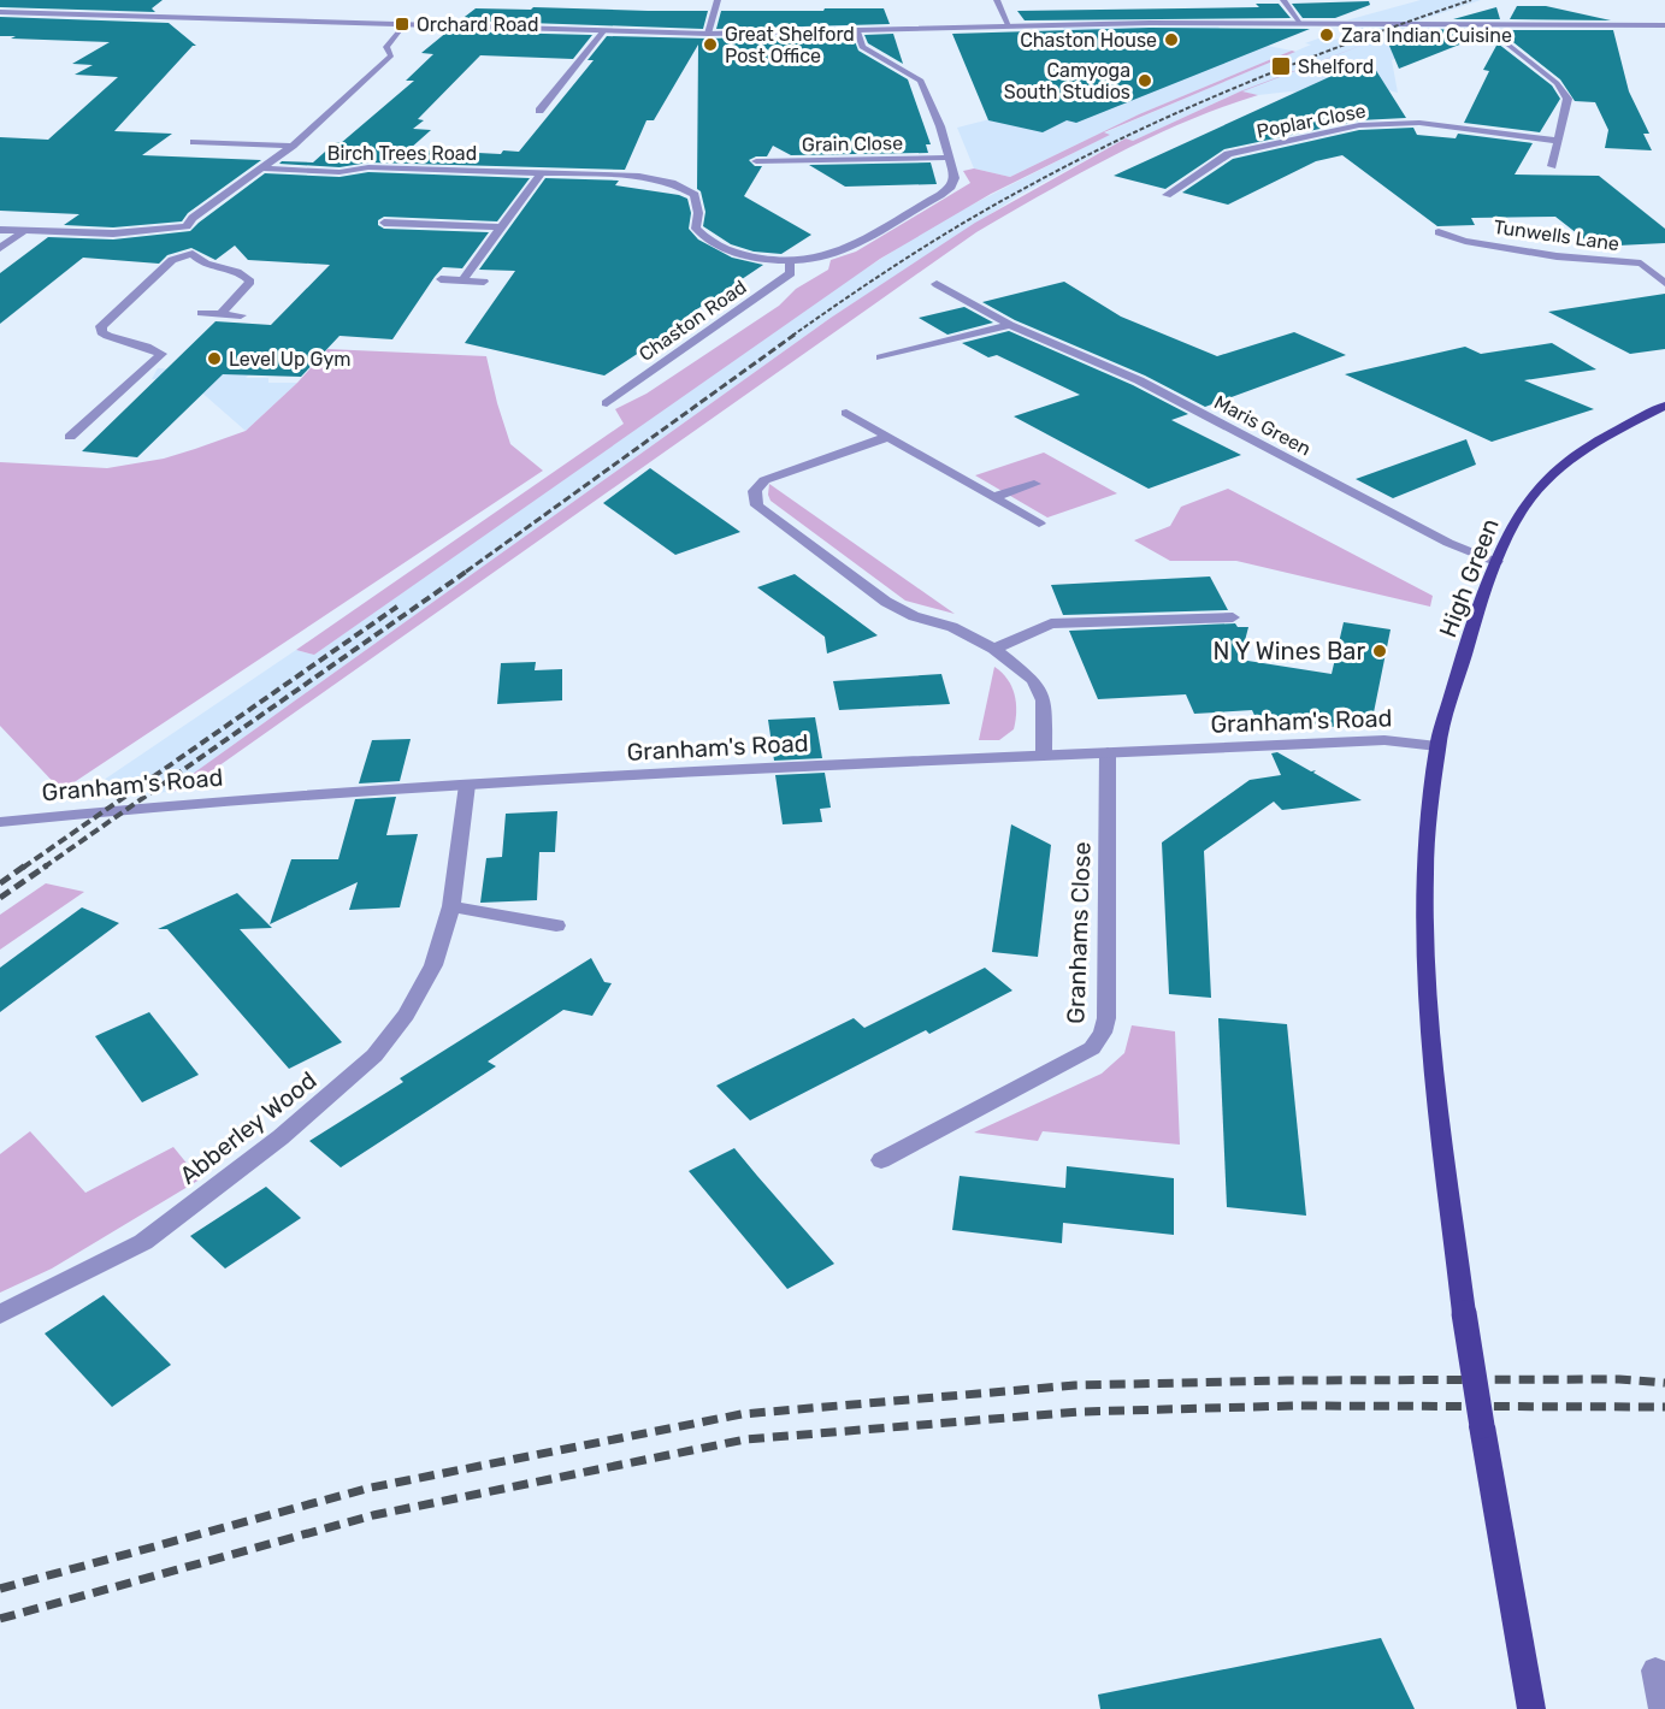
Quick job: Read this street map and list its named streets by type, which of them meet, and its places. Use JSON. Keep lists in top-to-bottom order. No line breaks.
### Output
{"streets":{"main road":["High Green"],"street":["Poplar Close","Grain Close","Birch Trees Road","Tunwells Lane","Chaston Road","Maris Green","Granham's Road","Granhams Close","Abberley Wood"]},"crossings":[["Grain Close","Chaston Road"],["Birch Trees Road","Chaston Road"],["Maris Green","High Green"],["High Green","Granham's Road"],["Granham's Road","Granhams Close"],["Granham's Road","Abberley Wood"]],"places":{"transit":["Orchard Road","Shelford"],"other":["Zara Indian Cuisine","Chaston House","Great Shelford Post Office","Camyoga South Studios","Level Up Gym","N Y Wines Bar"]}}
